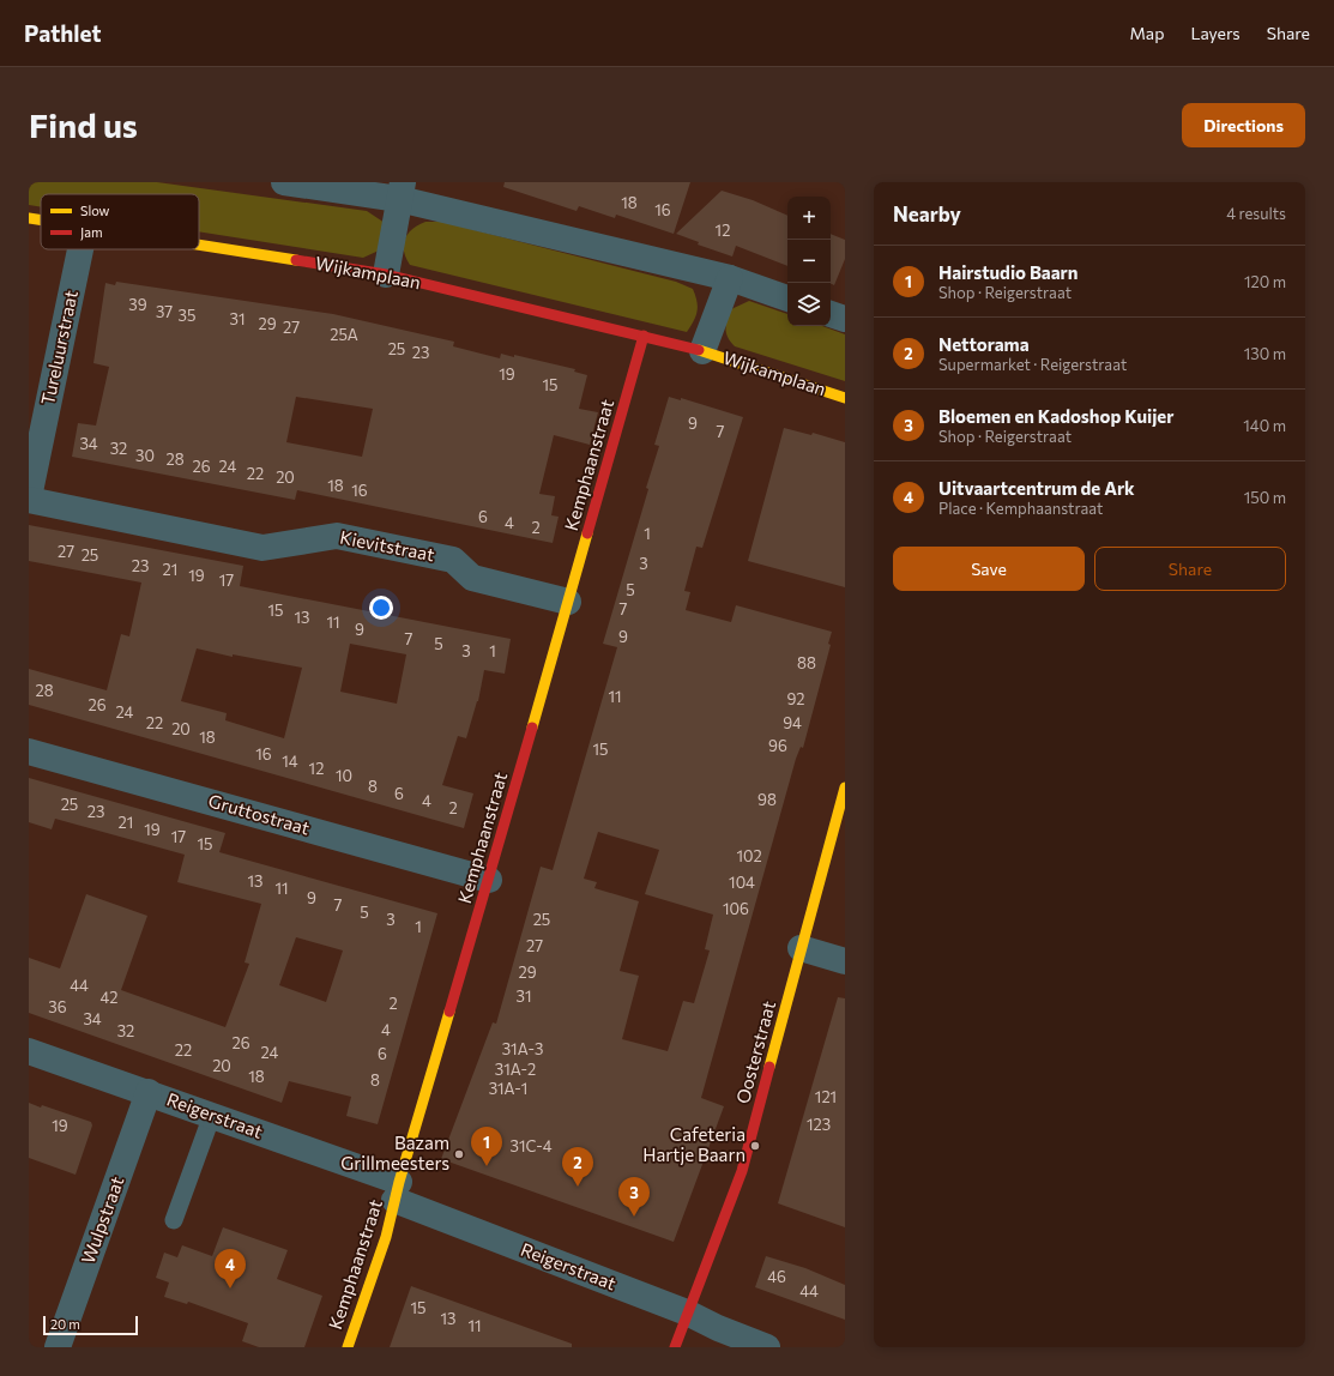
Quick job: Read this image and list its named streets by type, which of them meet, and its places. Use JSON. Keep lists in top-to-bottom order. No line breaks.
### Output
{"streets":{"street":["Wijkamplaan","Tureluurstraat","Kemphaanstraat","Kievitstraat","Gruttostraat","Oosterstraat","Reigerstraat","Wulpstraat"]},"crossings":[["Wijkamplaan","Kemphaanstraat"],["Tureluurstraat","Kievitstraat"],["Kemphaanstraat","Kievitstraat"],["Kemphaanstraat","Gruttostraat"],["Kemphaanstraat","Reigerstraat"],["Oosterstraat","Reigerstraat"],["Reigerstraat","Wulpstraat"]],"places":["Cafeteria Hartje Baarn","Bazam Grillmeesters"],"house_numbers":["18","16","12","39","37","35","31","29","27","25A","25","23","19","15","9","7","34","32","30","28","26","24","22","20","18","16","6","4","2","1","27","25","3","23","21","19","17","5","7","15","13","11","9","9","7","5","3","1","88","28","11","92","26","24","22","94","20","18","96","15","16","14","12","10","8","6","98","4","25","2","23","21","19","17","15","102","13","104","11","9","7","106","5","3","25","1","27","29","44","31","42","2","36","34","4","32","26","31A-3","22","24","6","20","31A-2","18","8","31A-1","121","123","19","31C-4","46","44","15","13","11"],"legend":["Slow","Jam"],"scale_bar":"20 m","page":{"header":"Pathlet","nav":["Map","Layers","Share"],"buttons":["Directions",["Save","Share"]],"title":"Find us","heading":["Nearby","4 results"],"map_buttons":["+","−"],"list":[{"mark":"1","name":"Hairstudio Baarn","note":"Shop · Reigerstraat","value":"120 m"},{"mark":"2","name":"Nettorama","note":"Supermarket · Reigerstraat","value":"130 m"},{"mark":"3","name":"Bloemen en Kadoshop Kuijer","note":"Shop · Reigerstraat","value":"140 m"},{"mark":"4","name":"Uitvaartcentrum de Ark","note":"Place · Kemphaanstraat","value":"150 m"}],"pins":["1","2","3","4"],"scale":"20 m"}}
